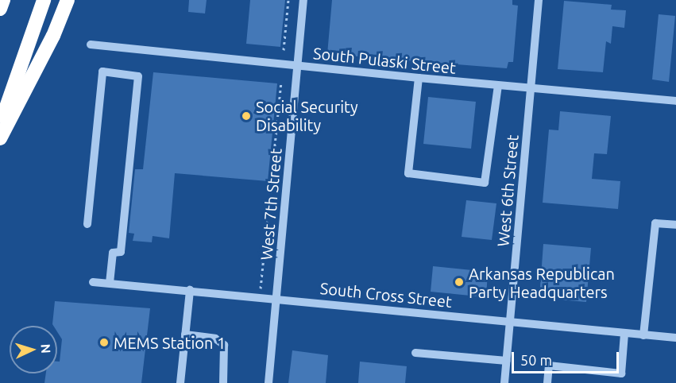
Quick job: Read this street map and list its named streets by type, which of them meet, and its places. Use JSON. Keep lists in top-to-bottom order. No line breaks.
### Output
{"streets":{"street":["South Pulaski Street","West 6th Street","West 7th Street","South Cross Street"]},"crossings":[["South Pulaski Street","West 6th Street"],["South Pulaski Street","West 7th Street"],["West 6th Street","South Cross Street"],["West 7th Street","South Cross Street"]],"places":["Social Security Disability","Arkansas Republican Party Headquarters","MEMS Station 1"],"scale_bar":"50 m","north":"right"}
